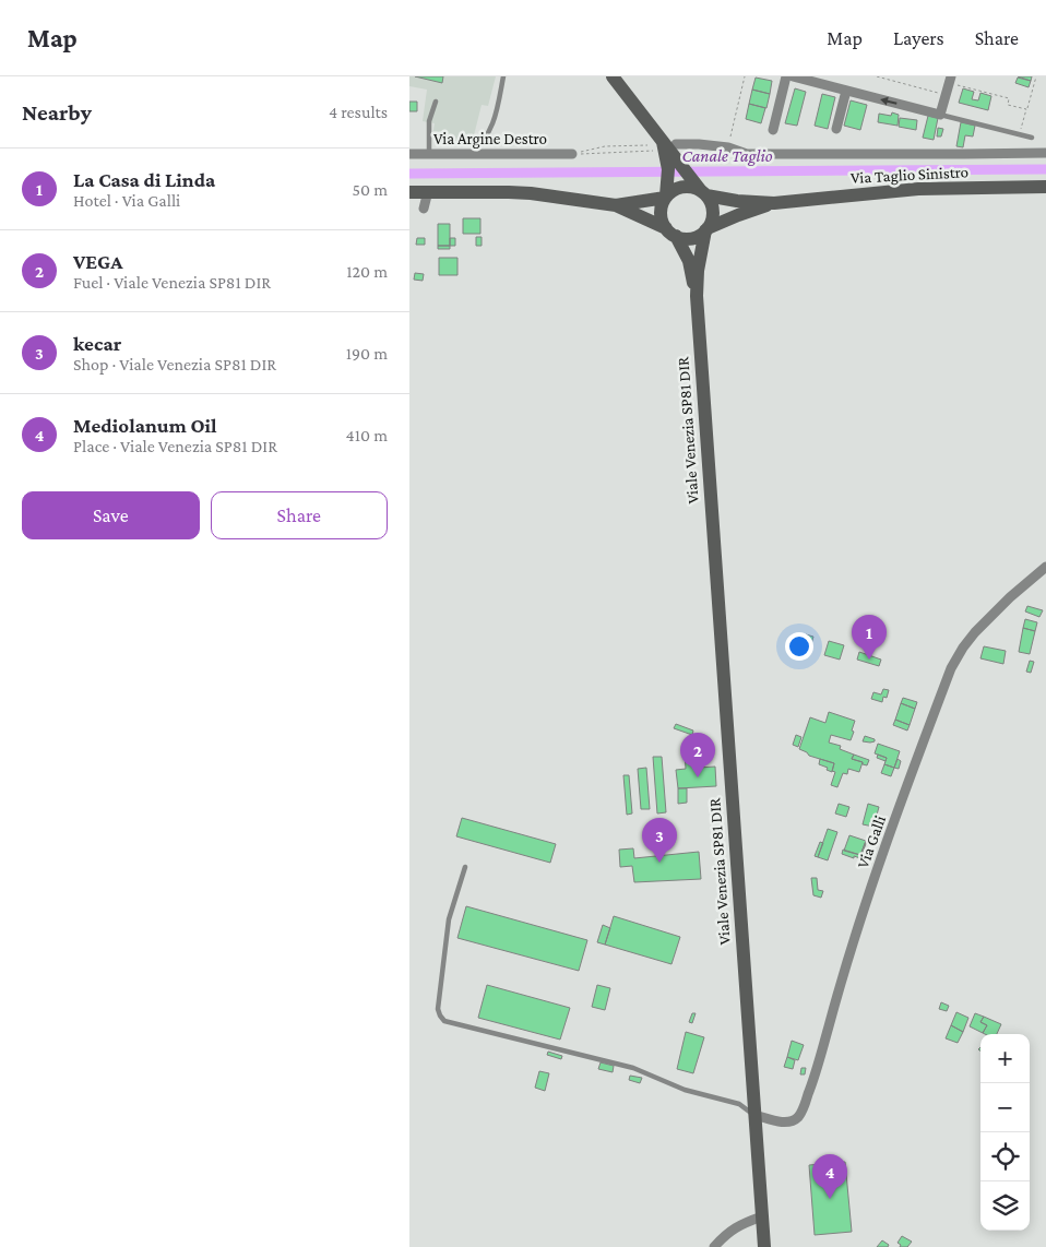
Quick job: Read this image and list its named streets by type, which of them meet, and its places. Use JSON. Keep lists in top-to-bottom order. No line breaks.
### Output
{"streets":{"main road":["Via Taglio Sinistro","Viale Venezia SP81 DIR"],"street":["Via Argine Destro","Via Galli"]},"crossings":[["Viale Venezia SP81 DIR","Via Galli"]],"water":["Canale Taglio"],"page":{"header":"Map","nav":["Map","Layers","Share"],"heading":["Nearby","4 results"],"list":[{"mark":"1","name":"La Casa di Linda","note":"Hotel · Via Galli","value":"50 m"},{"mark":"2","name":"VEGA","note":"Fuel · Viale Venezia SP81 DIR","value":"120 m"},{"mark":"3","name":"kecar","note":"Shop · Viale Venezia SP81 DIR","value":"190 m"},{"mark":"4","name":"Mediolanum Oil","note":"Place · Viale Venezia SP81 DIR","value":"410 m"}],"buttons":["Save","Share"],"pins":["1","2","3","4"],"map_buttons":["+","−"]}}
